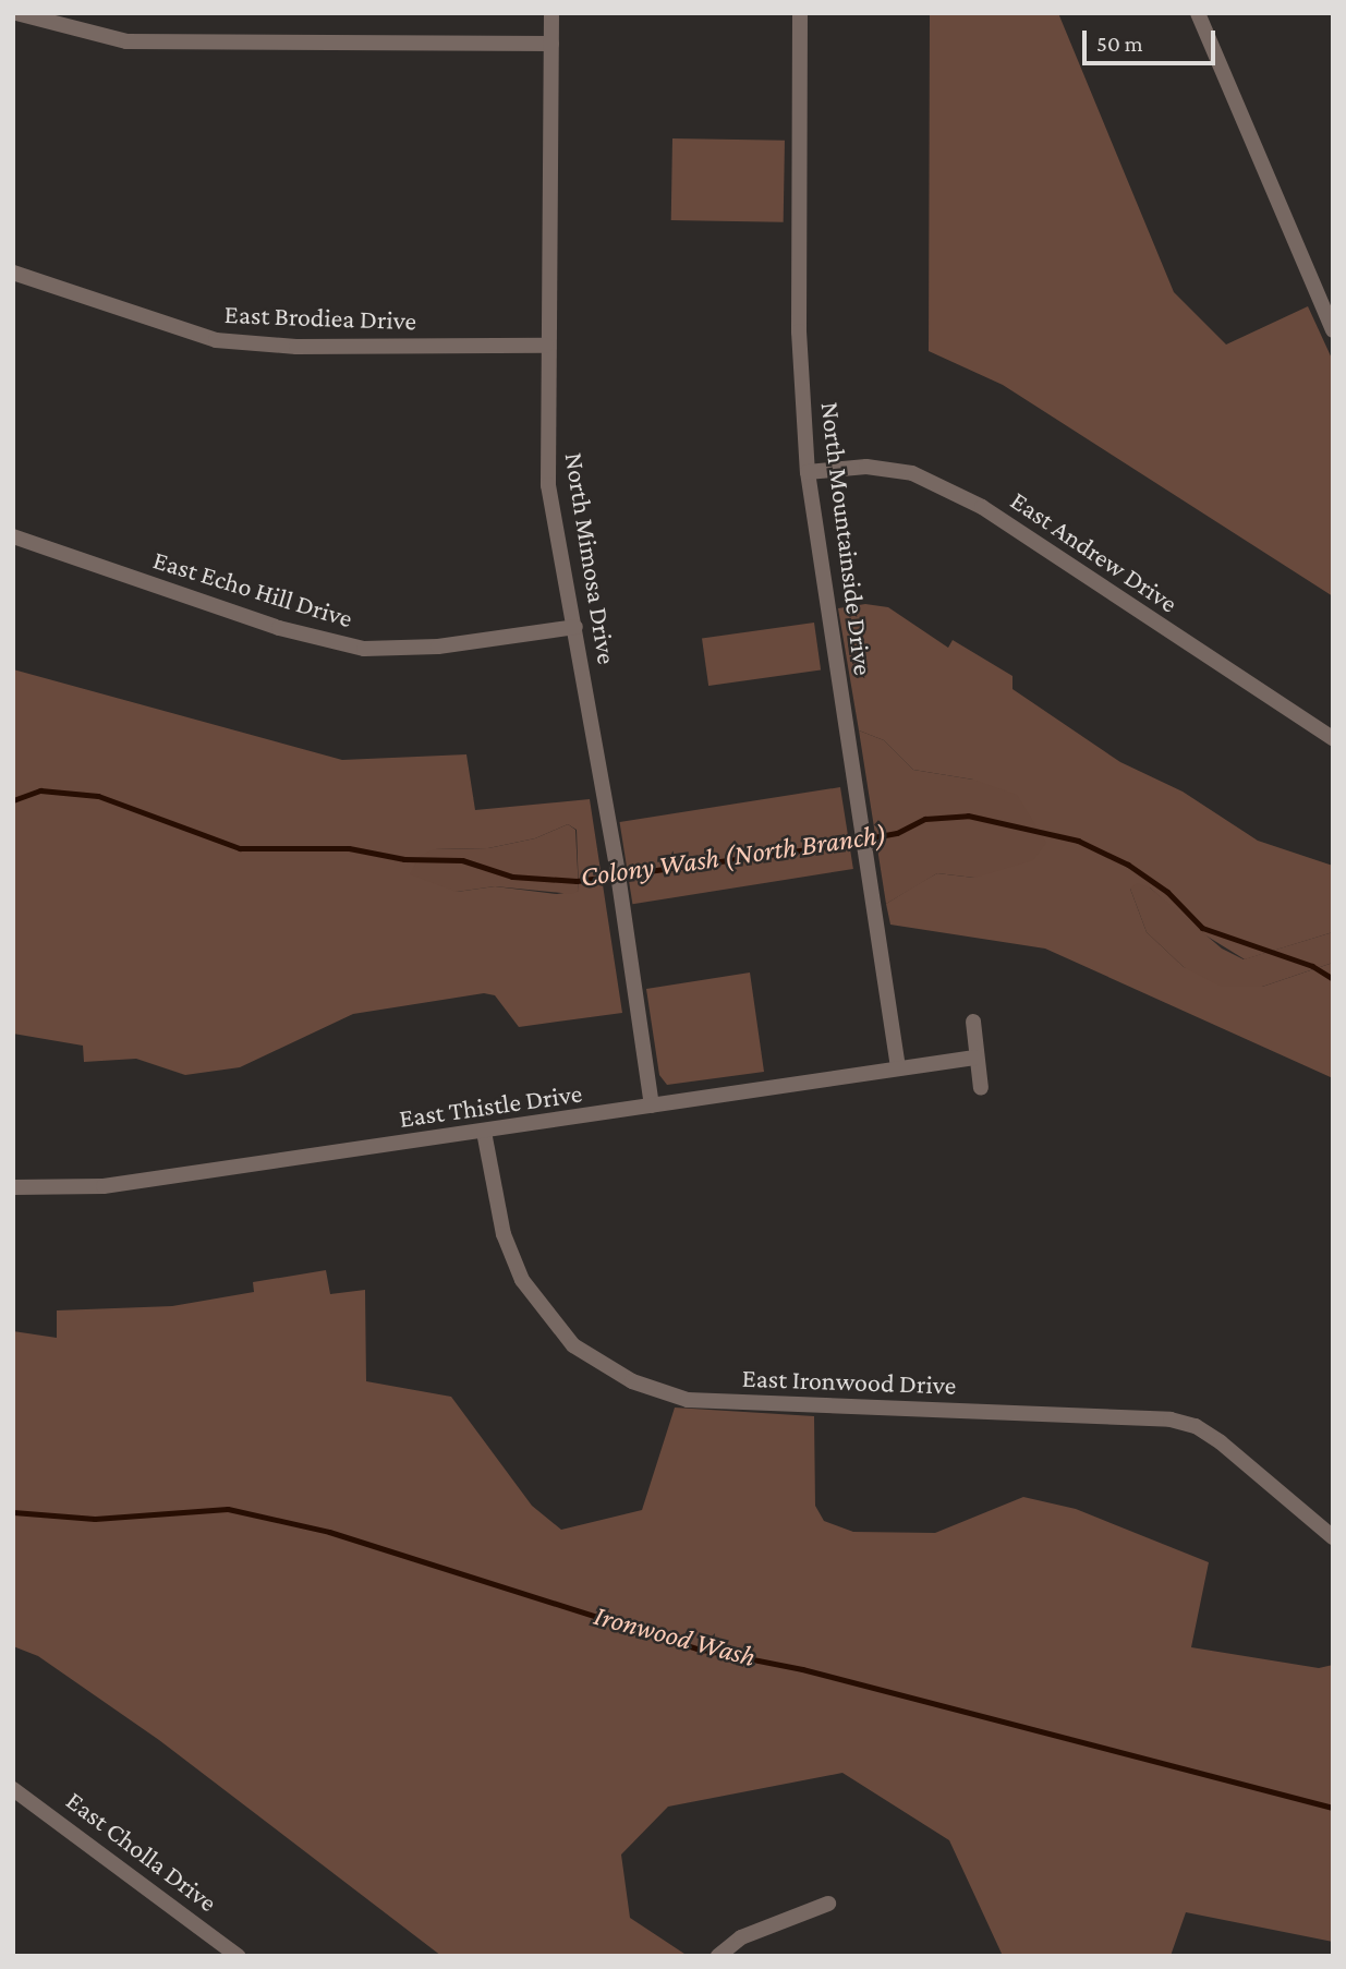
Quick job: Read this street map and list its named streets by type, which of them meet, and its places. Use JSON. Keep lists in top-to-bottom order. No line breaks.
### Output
{"streets":{"street":["East Brodiea Drive","North Mountainside Drive","East Andrew Drive","North Mimosa Drive","East Echo Hill Drive","East Thistle Drive","East Ironwood Drive","East Cholla Drive"]},"crossings":[["East Brodiea Drive","North Mimosa Drive"],["North Mountainside Drive","East Andrew Drive"],["North Mountainside Drive","East Thistle Drive"],["North Mimosa Drive","East Echo Hill Drive"],["North Mimosa Drive","East Thistle Drive"],["East Thistle Drive","East Ironwood Drive"]],"water":["Colony Wash (North Branch)","Ironwood Wash"],"scale_bar":"50 m"}
